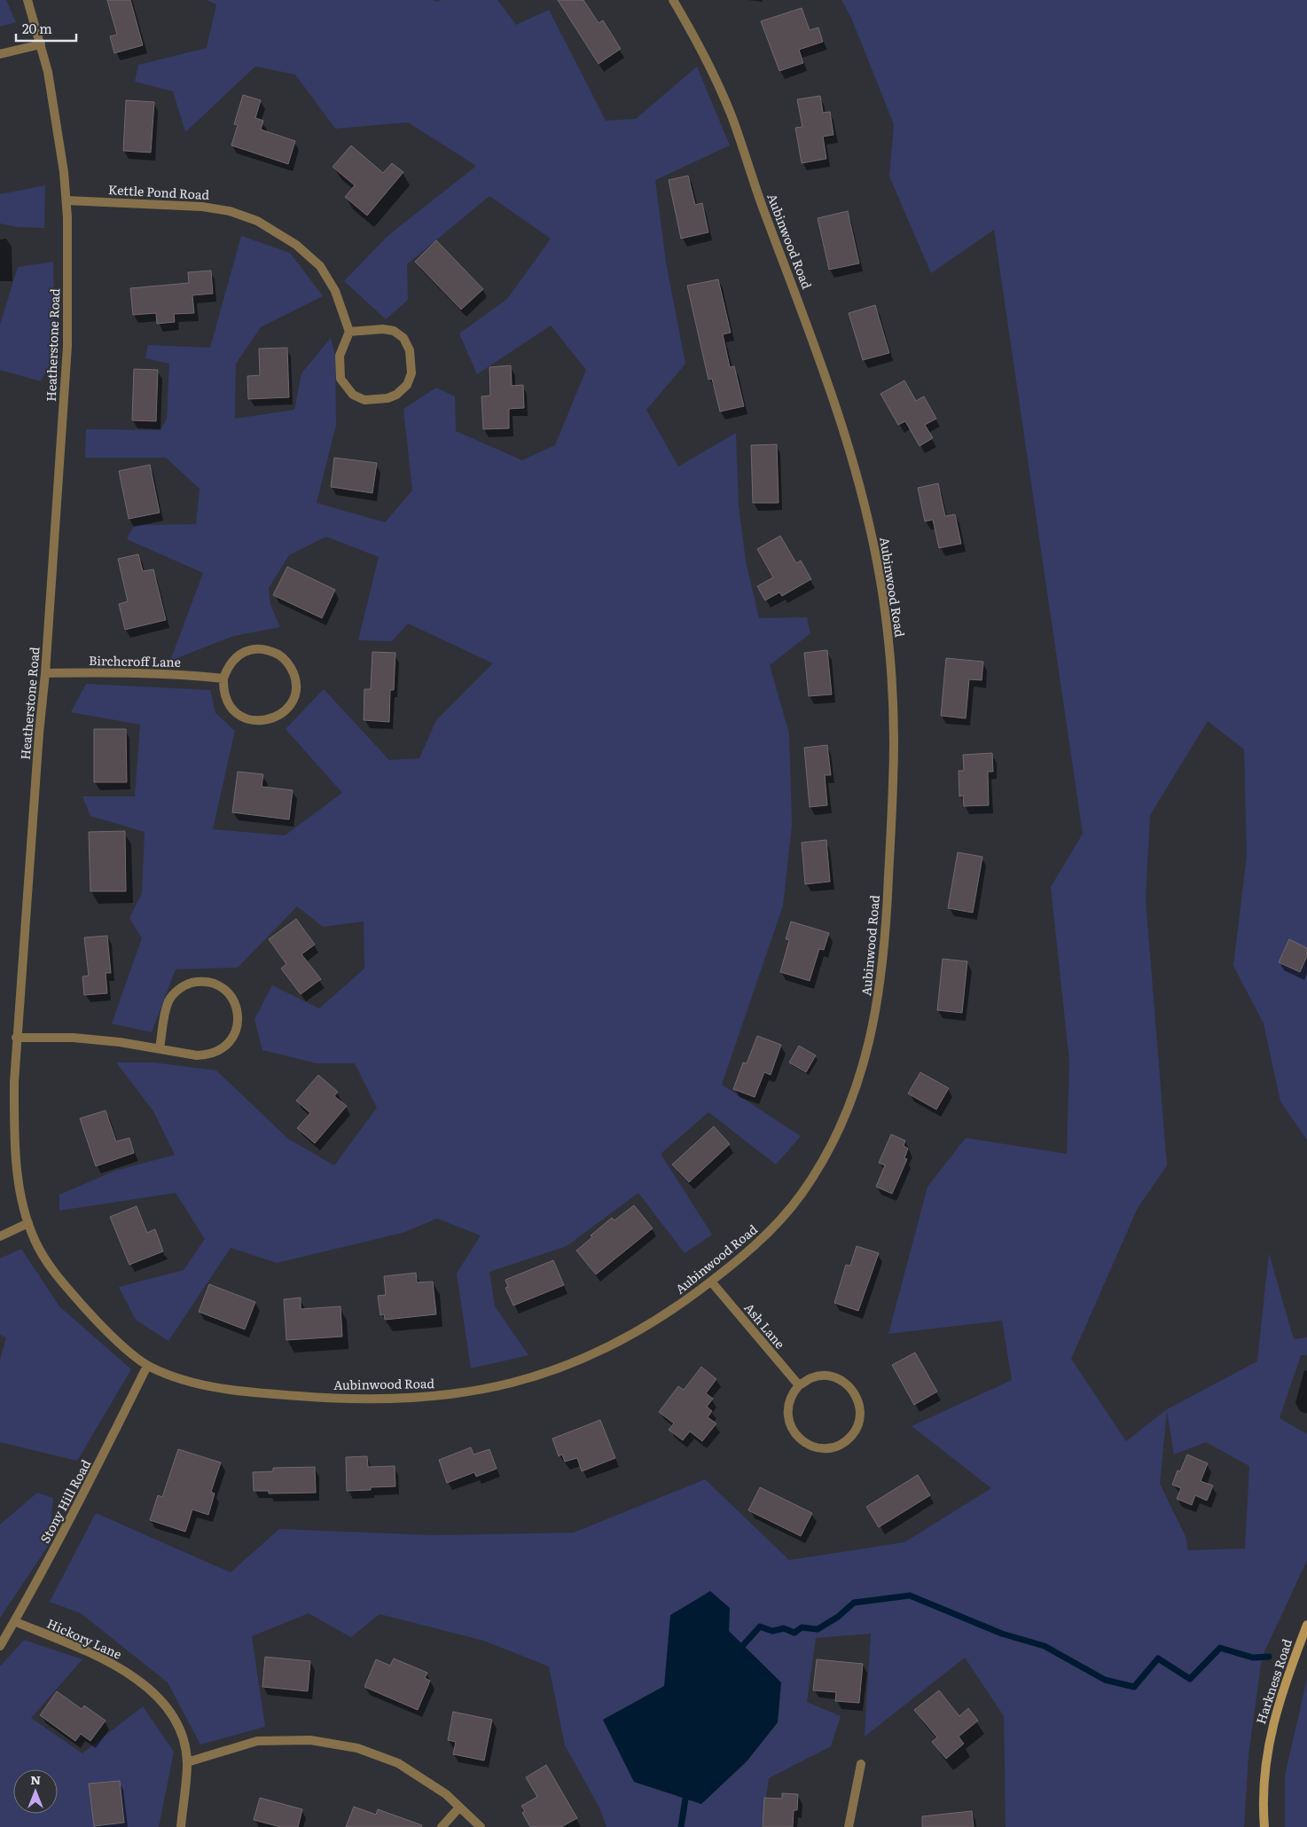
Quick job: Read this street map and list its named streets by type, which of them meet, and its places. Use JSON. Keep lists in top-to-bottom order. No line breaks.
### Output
{"streets":{"main road":["Harkness Road"],"street":["Kettle Pond Road","Aubinwood Road","Heatherstone Road","Birchcroff Lane","Ash Lane","Stony Hill Road","Hickory Lane"]},"crossings":[["Kettle Pond Road","Heatherstone Road"],["Aubinwood Road","Heatherstone Road"],["Aubinwood Road","Ash Lane"],["Aubinwood Road","Stony Hill Road"],["Heatherstone Road","Birchcroff Lane"],["Heatherstone Road","Stony Hill Road"],["Stony Hill Road","Hickory Lane"]],"scale_bar":"20 m","north":"top"}
